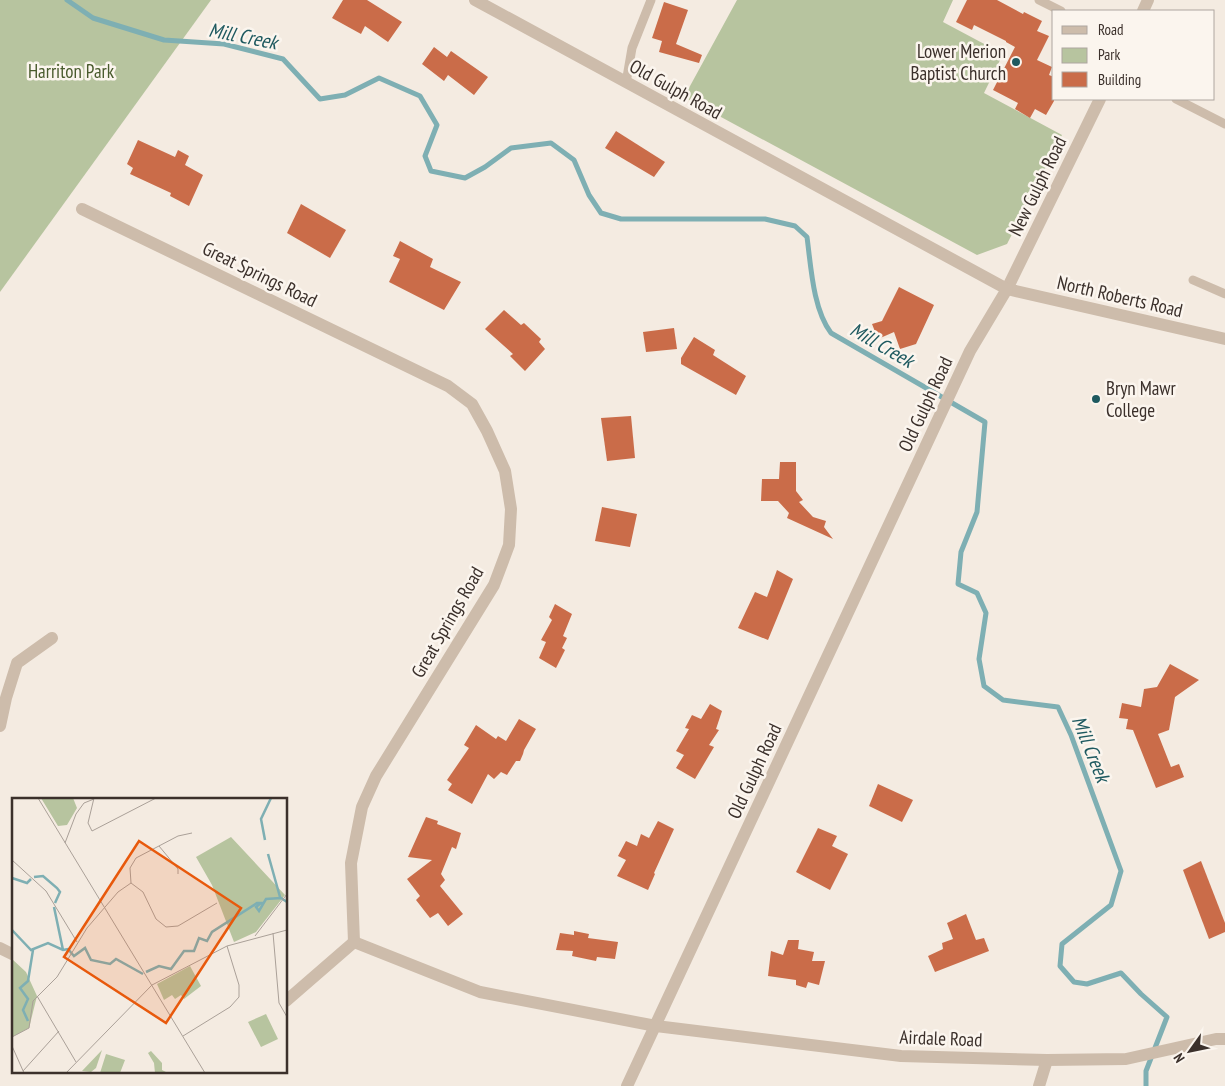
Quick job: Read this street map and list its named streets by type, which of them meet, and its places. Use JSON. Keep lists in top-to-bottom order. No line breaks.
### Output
{"streets":{"street":["Old Gulph Road","New Gulph Road","Great Springs Road","North Roberts Road","Airdale Road"]},"crossings":[["Old Gulph Road","New Gulph Road"],["Old Gulph Road","North Roberts Road"],["Old Gulph Road","Airdale Road"],["New Gulph Road","North Roberts Road"]],"water":["Mill Creek"],"parks":["Harriton Park"],"places":["Lower Merion Baptist Church","Bryn Mawr College"],"legend":["Road","Park","Building"],"north":"bottom left"}
